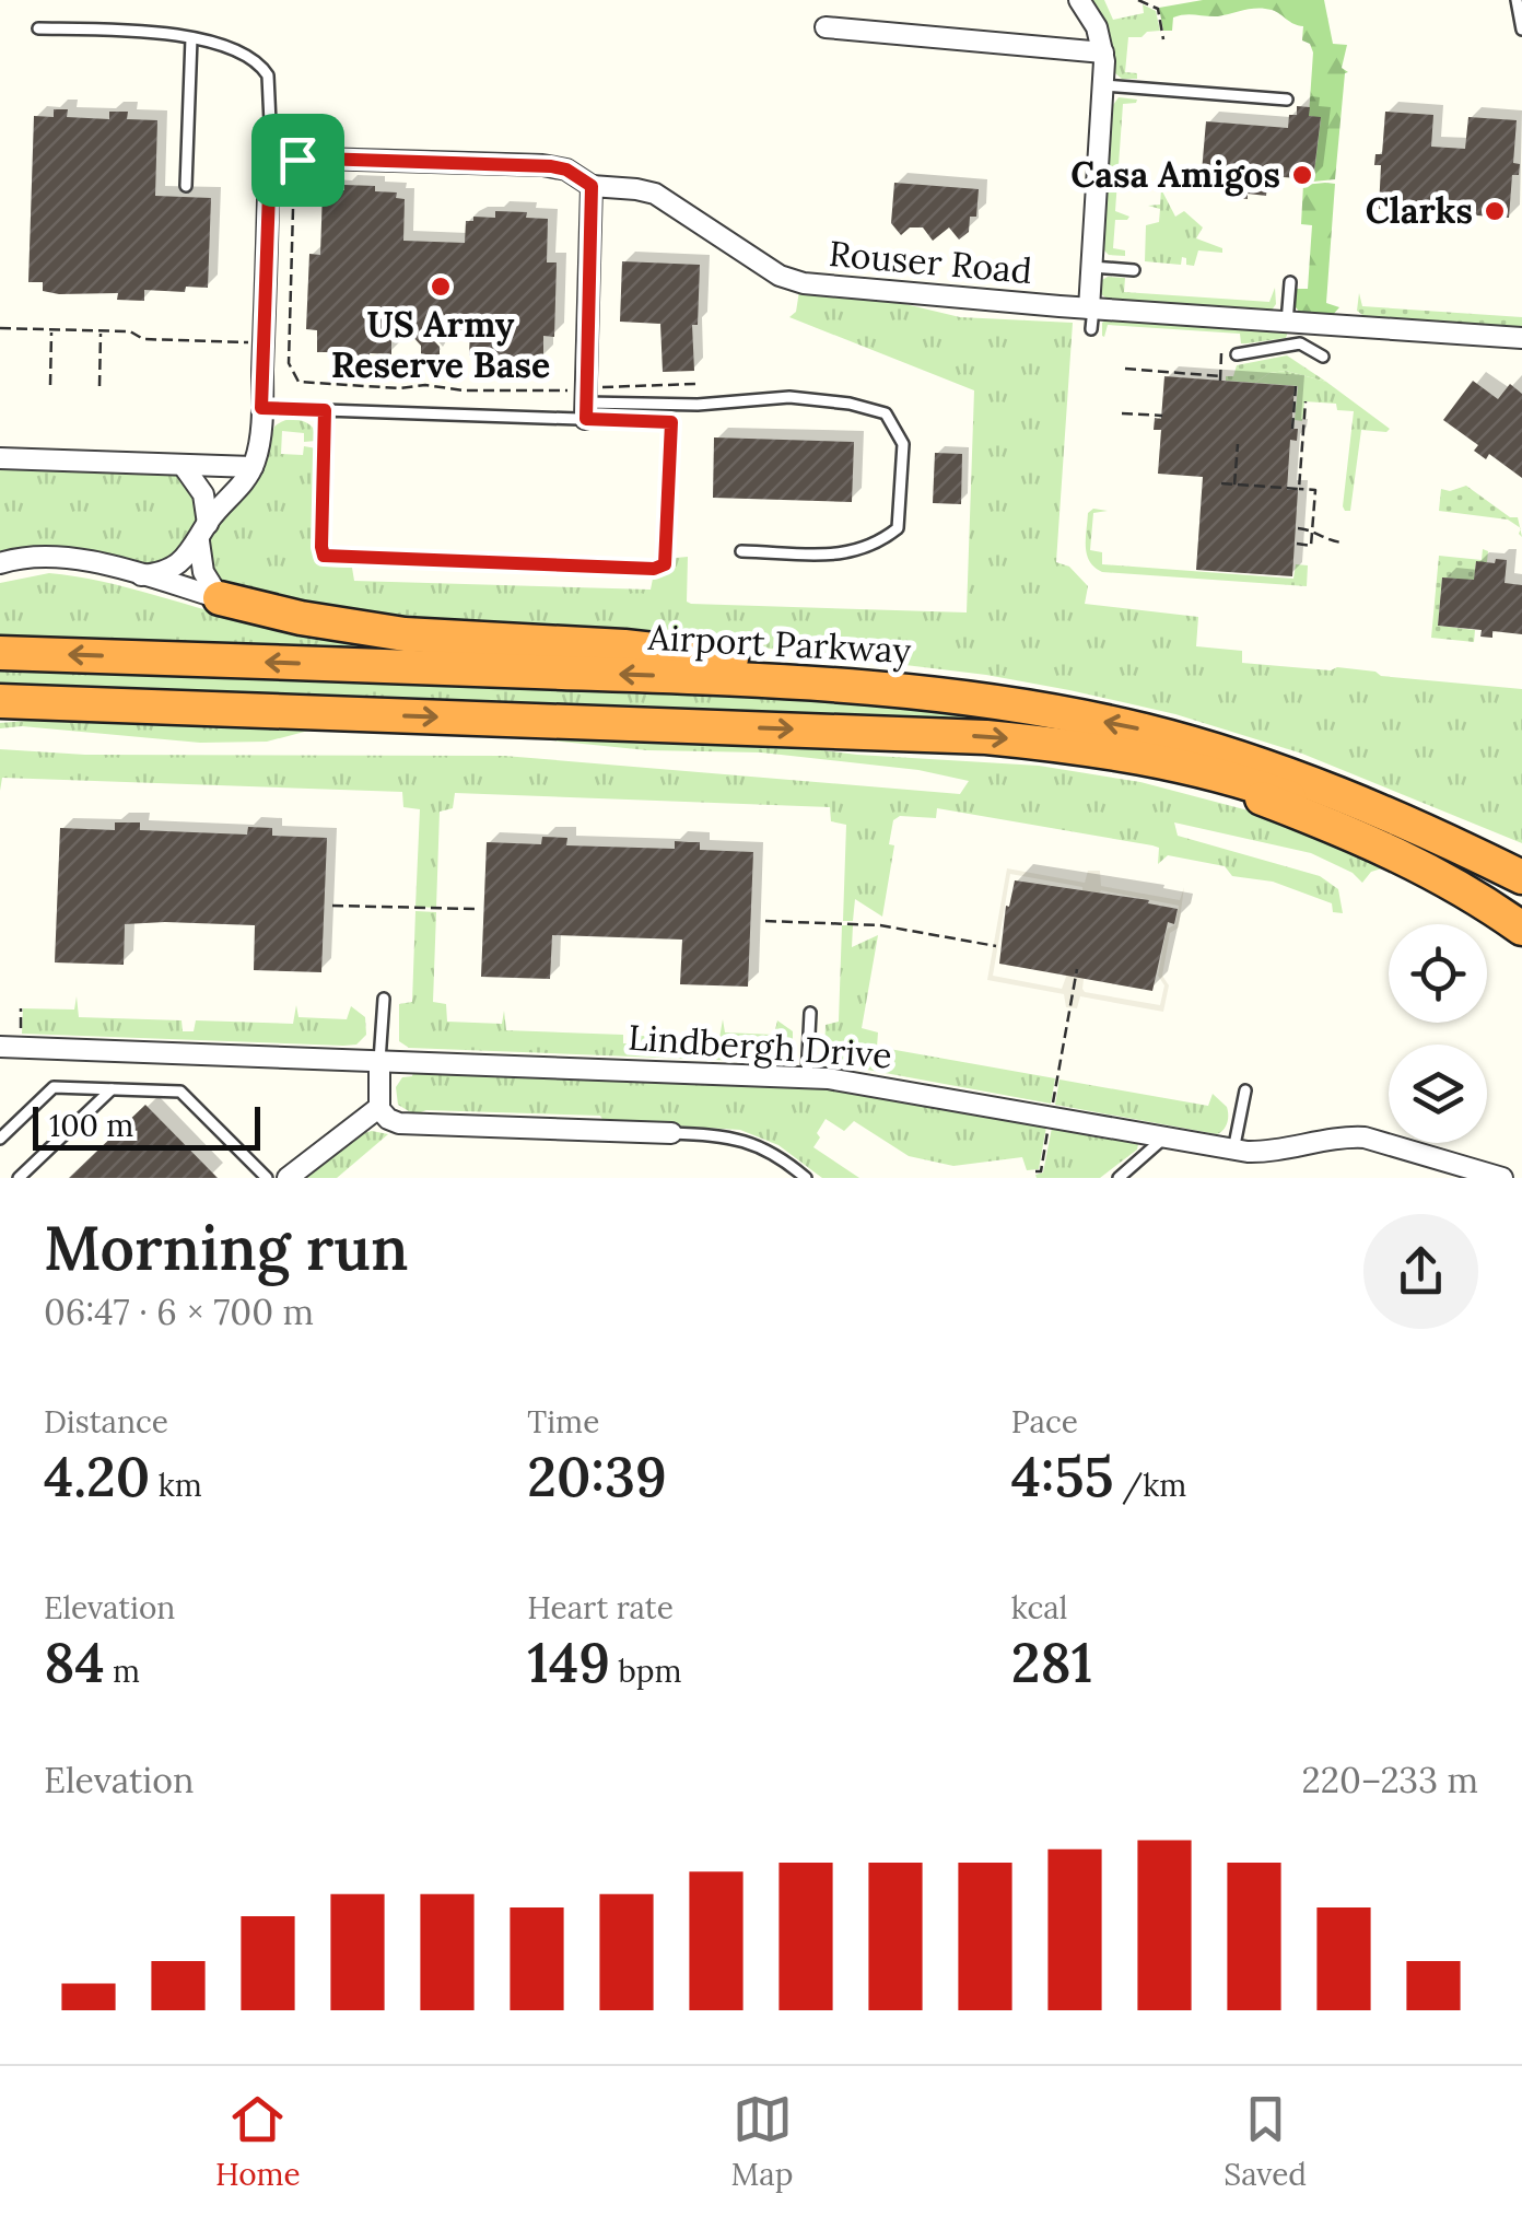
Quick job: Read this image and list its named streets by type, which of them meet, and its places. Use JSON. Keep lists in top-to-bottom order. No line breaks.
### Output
{"streets":{"highway":["Airport Parkway"],"street":["Rouser Road","Lindbergh Drive"]},"places":["Casa Amigos","Clarks","US Army Reserve Base"],"scale_bar":"100 m","page":{"scale":"100 m","heading":["Morning run","06:47 · 6 × 700 m"],"stats":[["Distance","4.20 km"],["Time","20:39"],["Pace","4:55 /km"],["Elevation","84 m"],["Heart rate","149 bpm"],["kcal","281"]],"chart":["Elevation","220–233 m"],"tabs":["Home","Map","Saved"]}}
